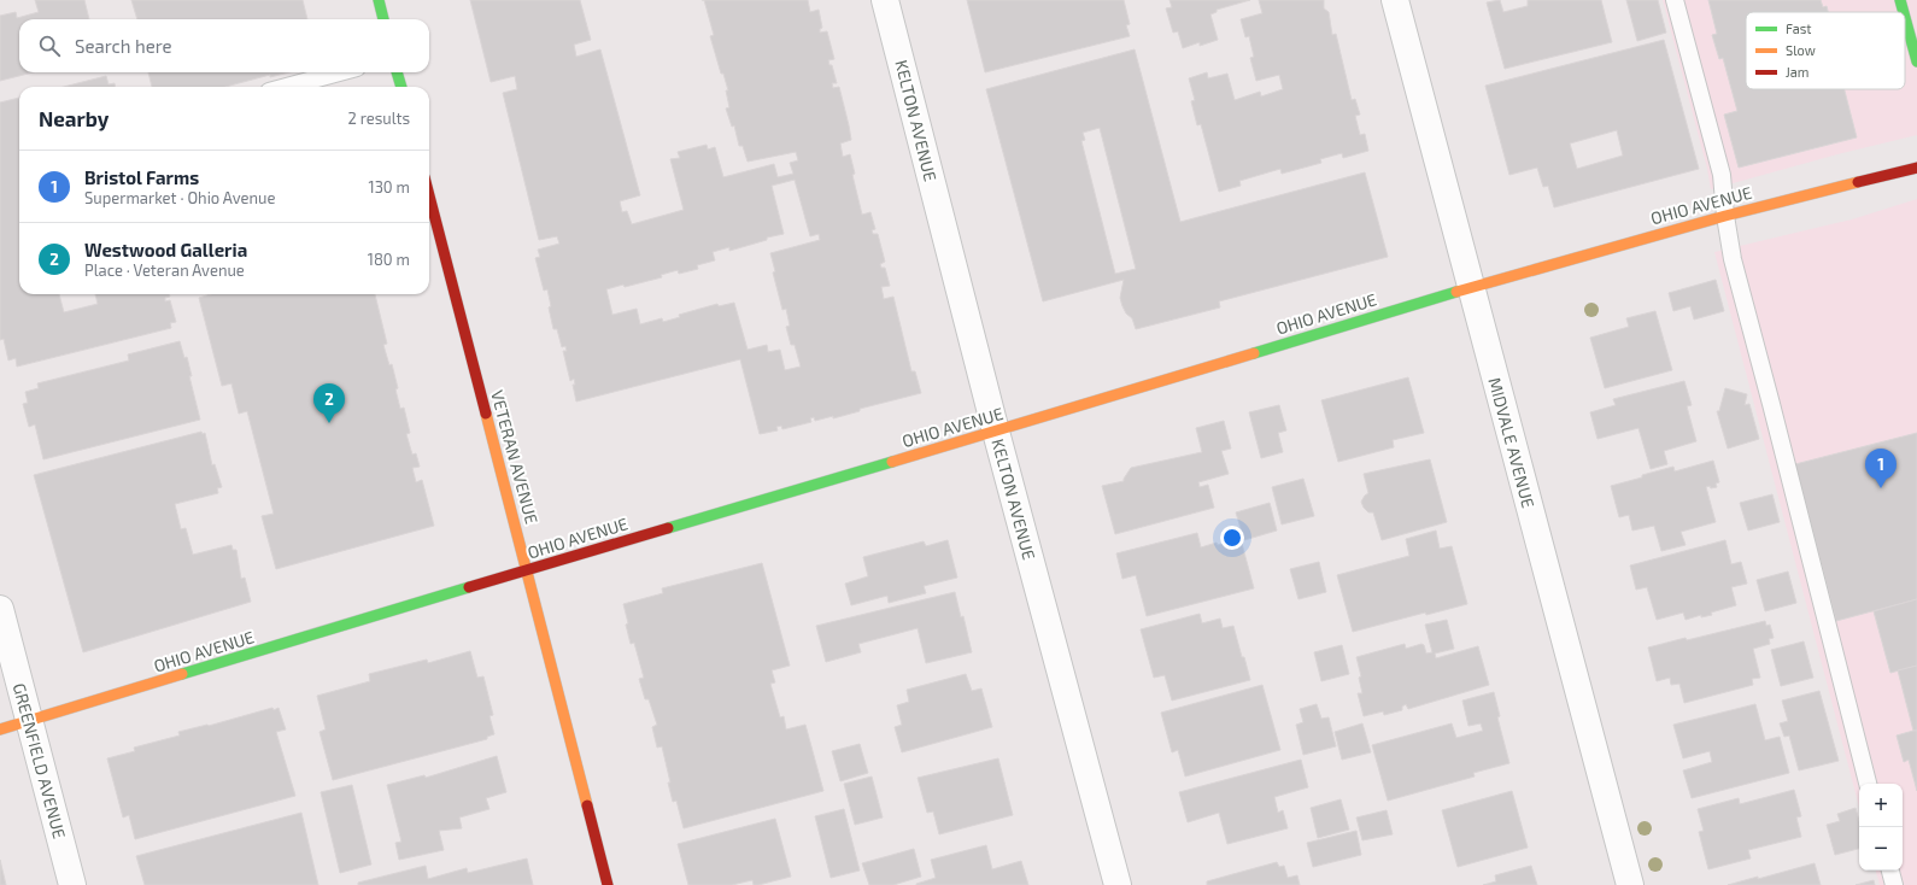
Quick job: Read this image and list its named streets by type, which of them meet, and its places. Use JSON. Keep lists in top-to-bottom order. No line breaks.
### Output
{"streets":{"street":["KELTON AVENUE","OHIO AVENUE","MIDVALE AVENUE","VETERAN AVENUE","GREENFIELD AVENUE"]},"crossings":[["KELTON AVENUE","OHIO AVENUE"],["OHIO AVENUE","MIDVALE AVENUE"],["OHIO AVENUE","VETERAN AVENUE"],["OHIO AVENUE","GREENFIELD AVENUE"]],"legend":["Fast","Slow","Jam"],"page":{"search":"Search here","heading":["Nearby","2 results"],"list":[{"mark":"1","name":"Bristol Farms","note":"Supermarket · Ohio Avenue","value":"130 m"},{"mark":"2","name":"Westwood Galleria","note":"Place · Veteran Avenue","value":"180 m"}],"pins":["2","1"],"map_buttons":["+","−"]}}
